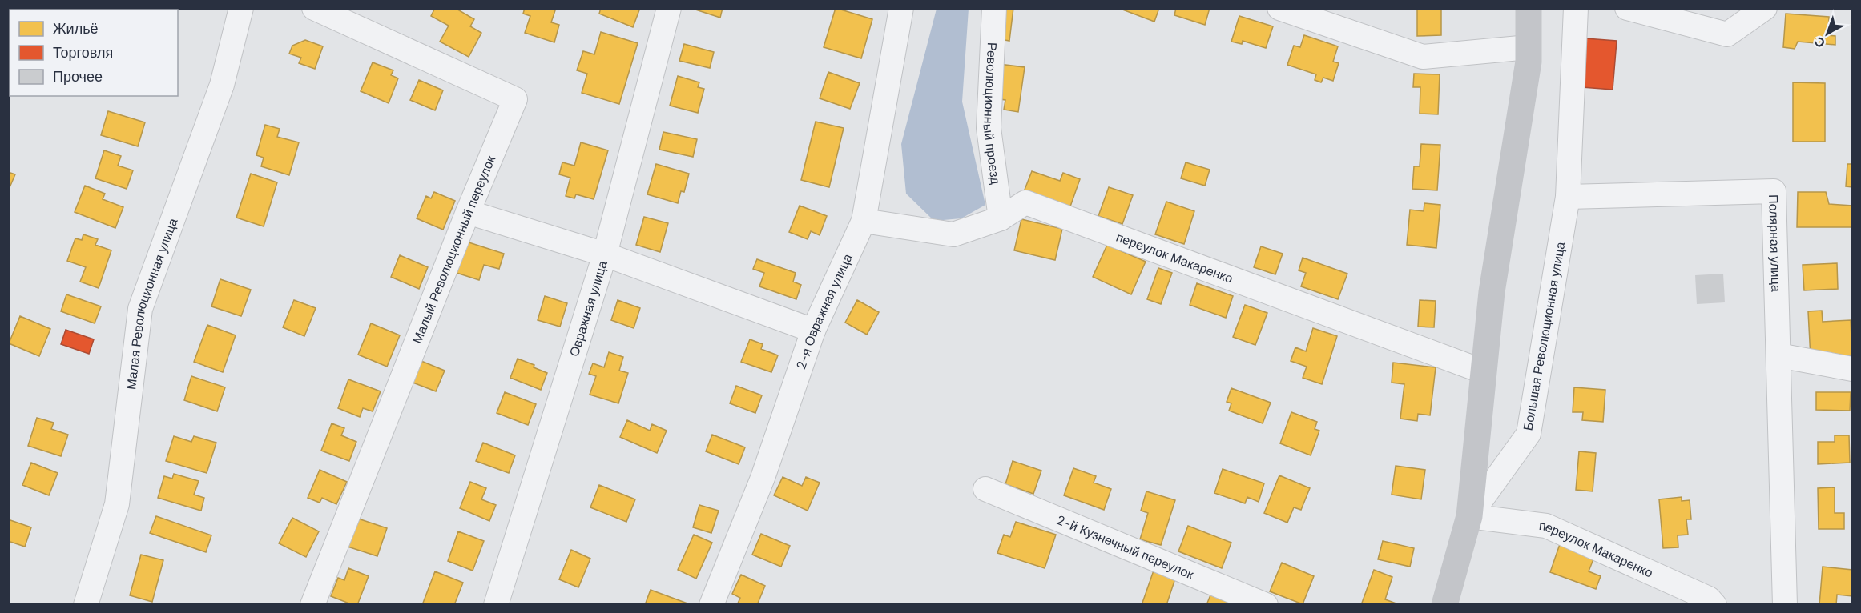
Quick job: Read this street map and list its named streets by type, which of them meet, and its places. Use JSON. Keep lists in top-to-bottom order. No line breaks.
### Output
{"streets":{"street":["Революционный проезд","Полярная улица","Малый Революционный переулок","переулок Макаренко","Малая Революционная улица","Овражная улица","2-я Овражная улица","Большая Революционная улица","2-й Кузнечный переулок"]},"crossings":[["Революционный проезд","переулок Макаренко"],["Полярная улица","Большая Революционная улица"],["переулок Макаренко","2-я Овражная улица"],["переулок Макаренко","Большая Революционная улица"]],"legend":["Жильё","Торговля","Прочее"],"north":"bottom left"}
